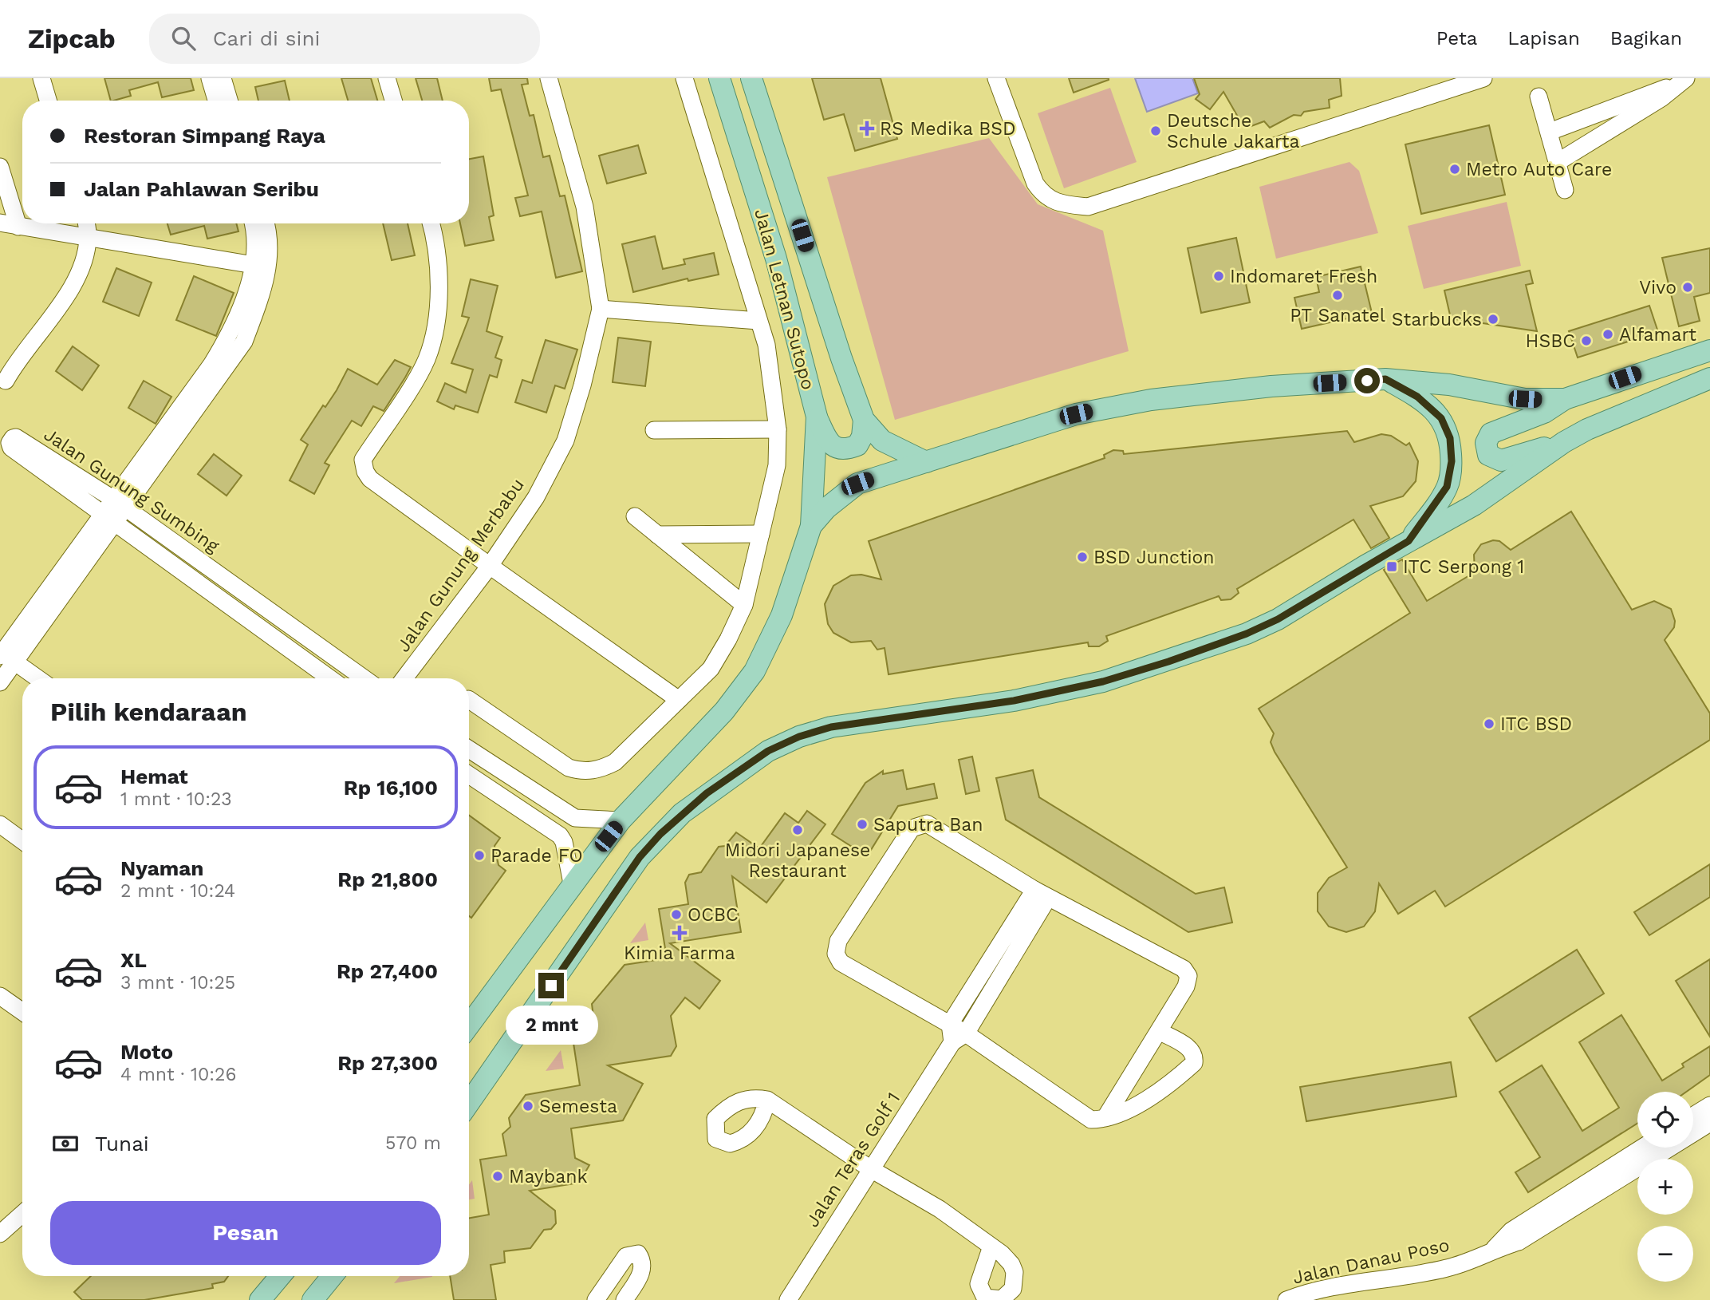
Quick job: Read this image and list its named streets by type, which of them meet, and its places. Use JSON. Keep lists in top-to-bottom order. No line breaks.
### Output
{"streets":{"main road":["Jalan Letnan Sutopo"],"street":["Jalan Gunung Sumbing","Jalan Gunung Merbabu","Jalan Teras Golf 1","Jalan Danau Poso"]},"places":{"health":["RS Medika BSD","Kimia Farma"],"other":["Deutsche Schule Jakarta","Metro Auto Care","Indomaret Fresh","Vivo","PT Sanatel","Starbucks","Alfamart","HSBC","BSD Junction","ITC BSD","Saputra Ban","Midori Japanese Restaurant","Parade FO","OCBC","Semesta","Maybank"],"transit":["ITC Serpong 1"]},"page":{"header":"Zipcab","search":"Cari di sini","nav":["Peta","Lapisan","Bagikan"],"banner":["Restoran Simpang Raya","Jalan Pahlawan Seribu"],"heading":"Pilih kendaraan","list":[{"name":"Hemat","note":"1 mnt · 10:23","value":"Rp 16,100"},{"name":"Nyaman","note":"2 mnt · 10:24","value":"Rp 21,800"},{"name":"XL","note":"3 mnt · 10:25","value":"Rp 27,400"},{"name":"Moto","note":"4 mnt · 10:26","value":"Rp 27,300"}],"bubble":"2 mnt","map_buttons":["+","−"],"pay":["Tunai","570 m"],"buttons":"Pesan"}}
